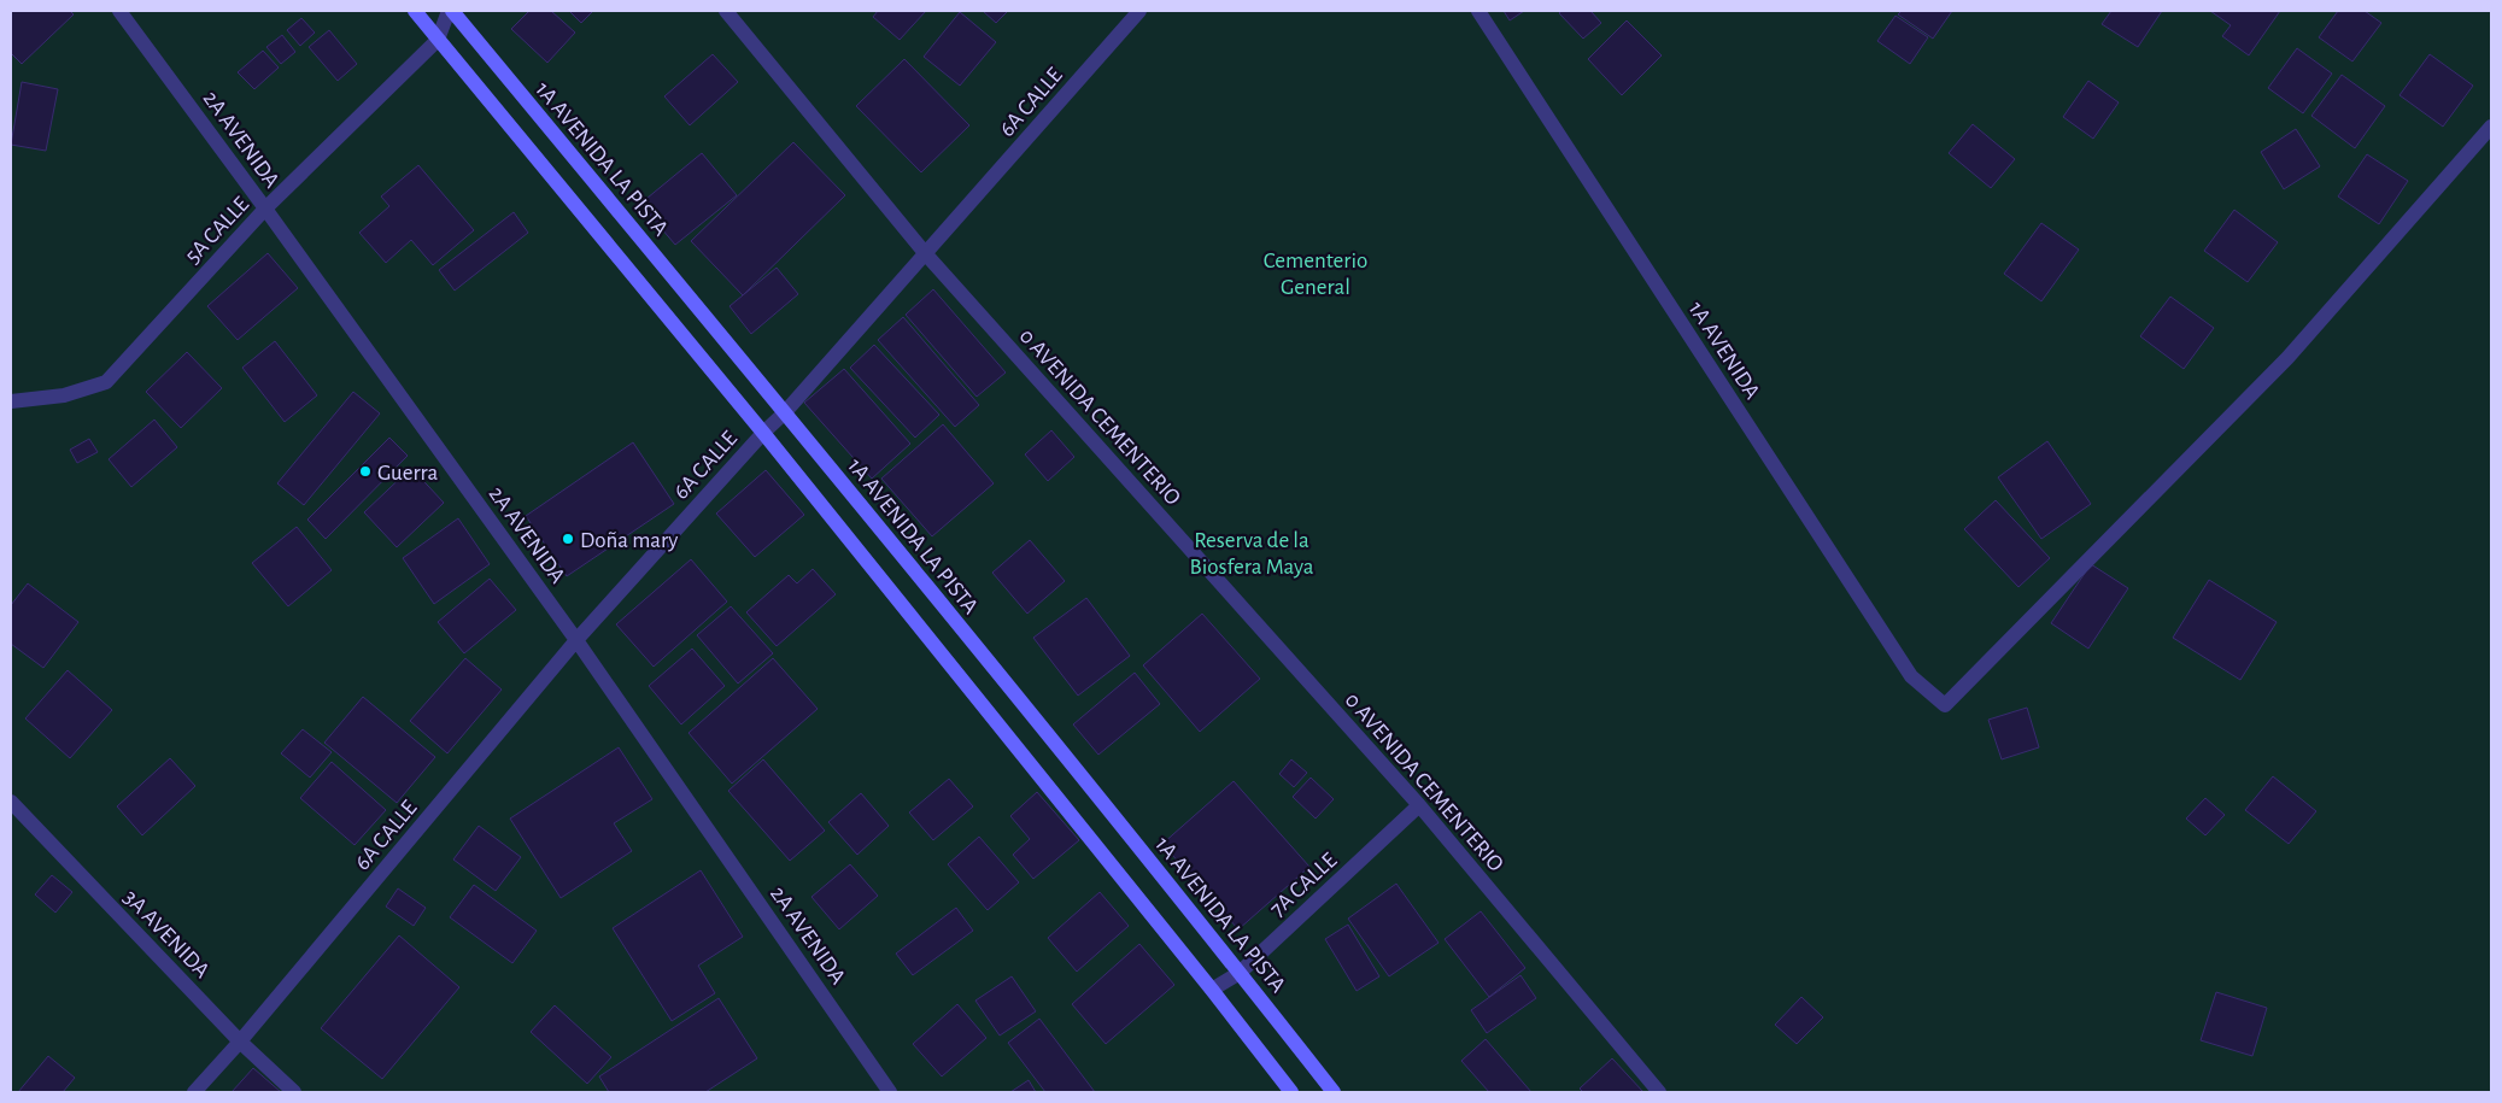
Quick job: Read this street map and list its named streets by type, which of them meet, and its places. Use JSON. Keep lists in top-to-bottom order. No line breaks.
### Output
{"streets":{"street":["6A CALLE","2A AVENIDA","1A AVENIDA LA PISTA","5A CALLE","1A AVENIDA","0 AVENIDA CEMENTERIO","7A CALLE","3A AVENIDA"]},"crossings":[["6A CALLE","2A AVENIDA"],["6A CALLE","1A AVENIDA LA PISTA"],["6A CALLE","0 AVENIDA CEMENTERIO"],["6A CALLE","3A AVENIDA"],["2A AVENIDA","5A CALLE"],["1A AVENIDA LA PISTA","5A CALLE"],["1A AVENIDA LA PISTA","7A CALLE"],["0 AVENIDA CEMENTERIO","7A CALLE"]],"parks":["Cementerio General","Reserva de la Biosfera Maya"],"places":["Guerra","Doña mary"]}
